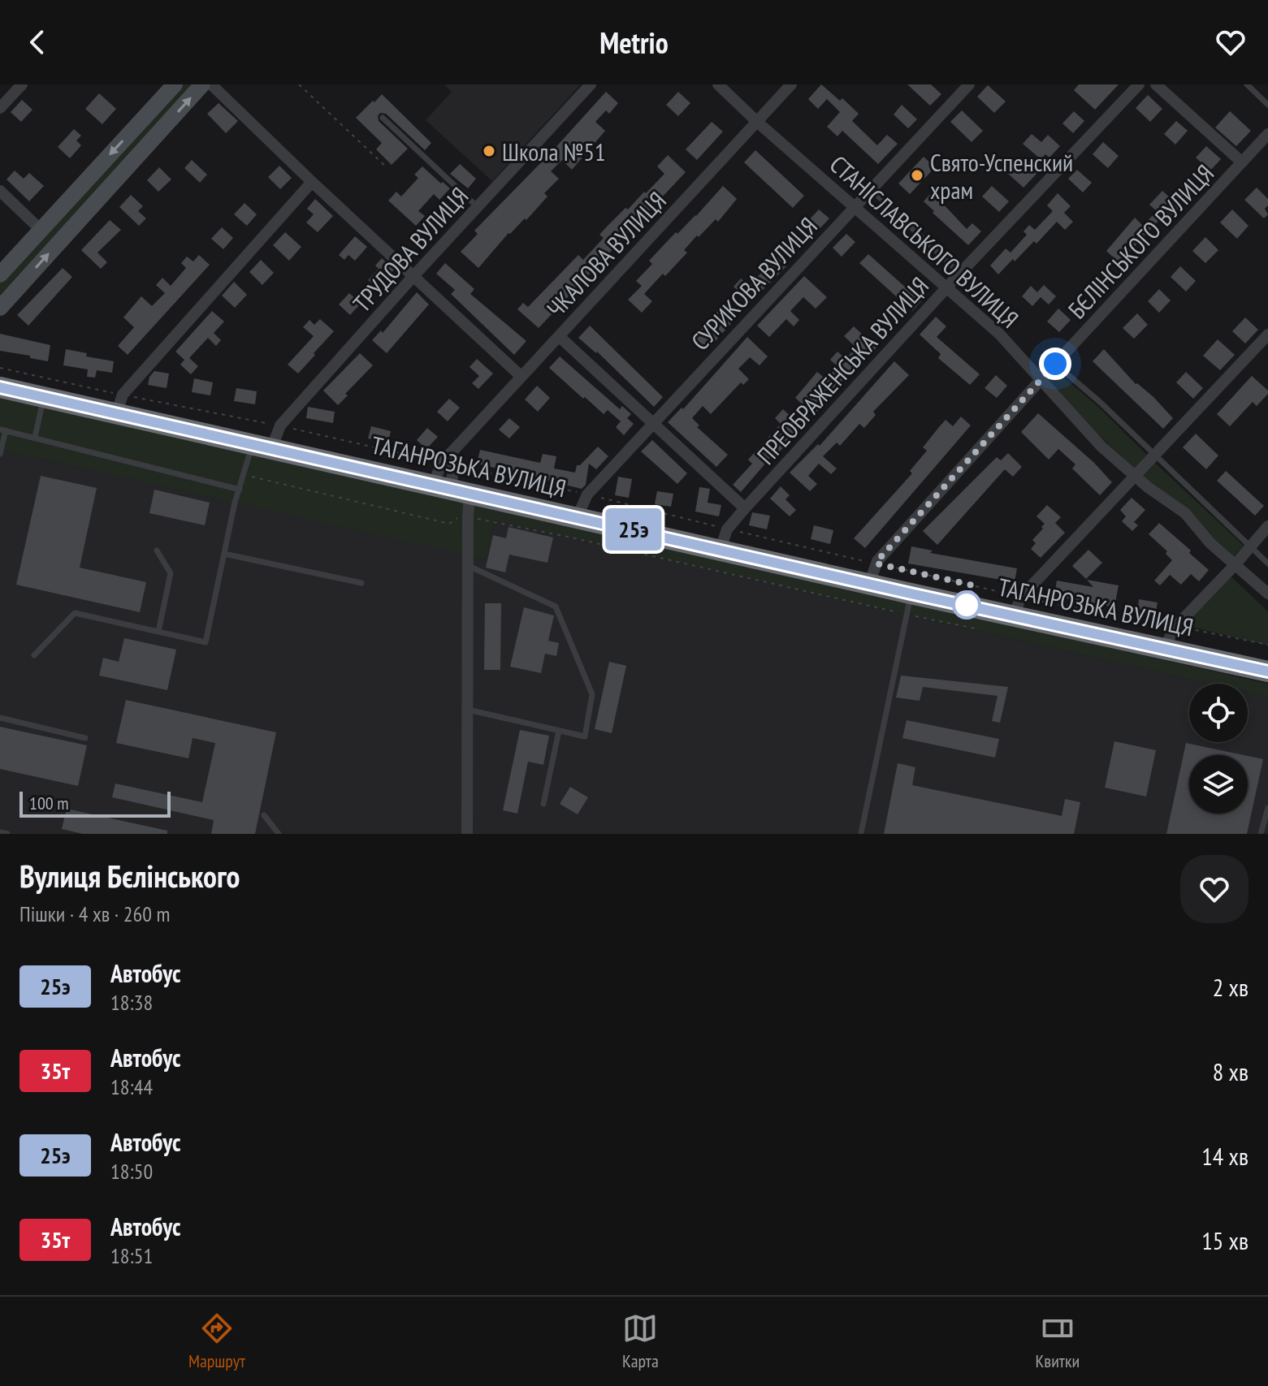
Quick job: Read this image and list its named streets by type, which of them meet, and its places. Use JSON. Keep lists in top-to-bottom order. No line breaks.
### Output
{"streets":{"highway":["ТАГАНРОЗЬКА ВУЛИЦЯ"],"street":["СТАНІСЛАВСЬКОГО ВУЛИЦЯ","БЄЛІНСЬКОГО ВУЛИЦЯ","ТРУДОВА ВУЛИЦЯ","ЧКАЛОВА ВУЛИЦЯ","СУРИКОВА ВУЛИЦЯ","ПРЕОБРАЖЕНСЬКА ВУЛИЦЯ"]},"crossings":[["СТАНІСЛАВСЬКОГО ВУЛИЦЯ","БЄЛІНСЬКОГО ВУЛИЦЯ"],["СТАНІСЛАВСЬКОГО ВУЛИЦЯ","ЧКАЛОВА ВУЛИЦЯ"],["СТАНІСЛАВСЬКОГО ВУЛИЦЯ","СУРИКОВА ВУЛИЦЯ"],["СТАНІСЛАВСЬКОГО ВУЛИЦЯ","ПРЕОБРАЖЕНСЬКА ВУЛИЦЯ"],["БЄЛІНСЬКОГО ВУЛИЦЯ","ТАГАНРОЗЬКА ВУЛИЦЯ"],["ТРУДОВА ВУЛИЦЯ","ТАГАНРОЗЬКА ВУЛИЦЯ"],["ЧКАЛОВА ВУЛИЦЯ","ТАГАНРОЗЬКА ВУЛИЦЯ"],["СУРИКОВА ВУЛИЦЯ","ТАГАНРОЗЬКА ВУЛИЦЯ"],["ПРЕОБРАЖЕНСЬКА ВУЛИЦЯ","ТАГАНРОЗЬКА ВУЛИЦЯ"]],"places":["Школа №51","Свято-Успенский храм"],"lines":["bus line 25э"],"scale_bar":"100 m","page":{"header":"Metrio","on_map":"25э","scale":"100 m","heading":["Вулиця Бєлінського","Пішки · 4 хв · 260 m"],"list":[{"mark":"25э","name":"Автобус","note":"18:38","value":"2 хв"},{"mark":"35т","name":"Автобус","note":"18:44","value":"8 хв"},{"mark":"25э","name":"Автобус","note":"18:50","value":"14 хв"},{"mark":"35т","name":"Автобус","note":"18:51","value":"15 хв"}],"tabs":["Маршрут","Карта","Квитки"]}}
